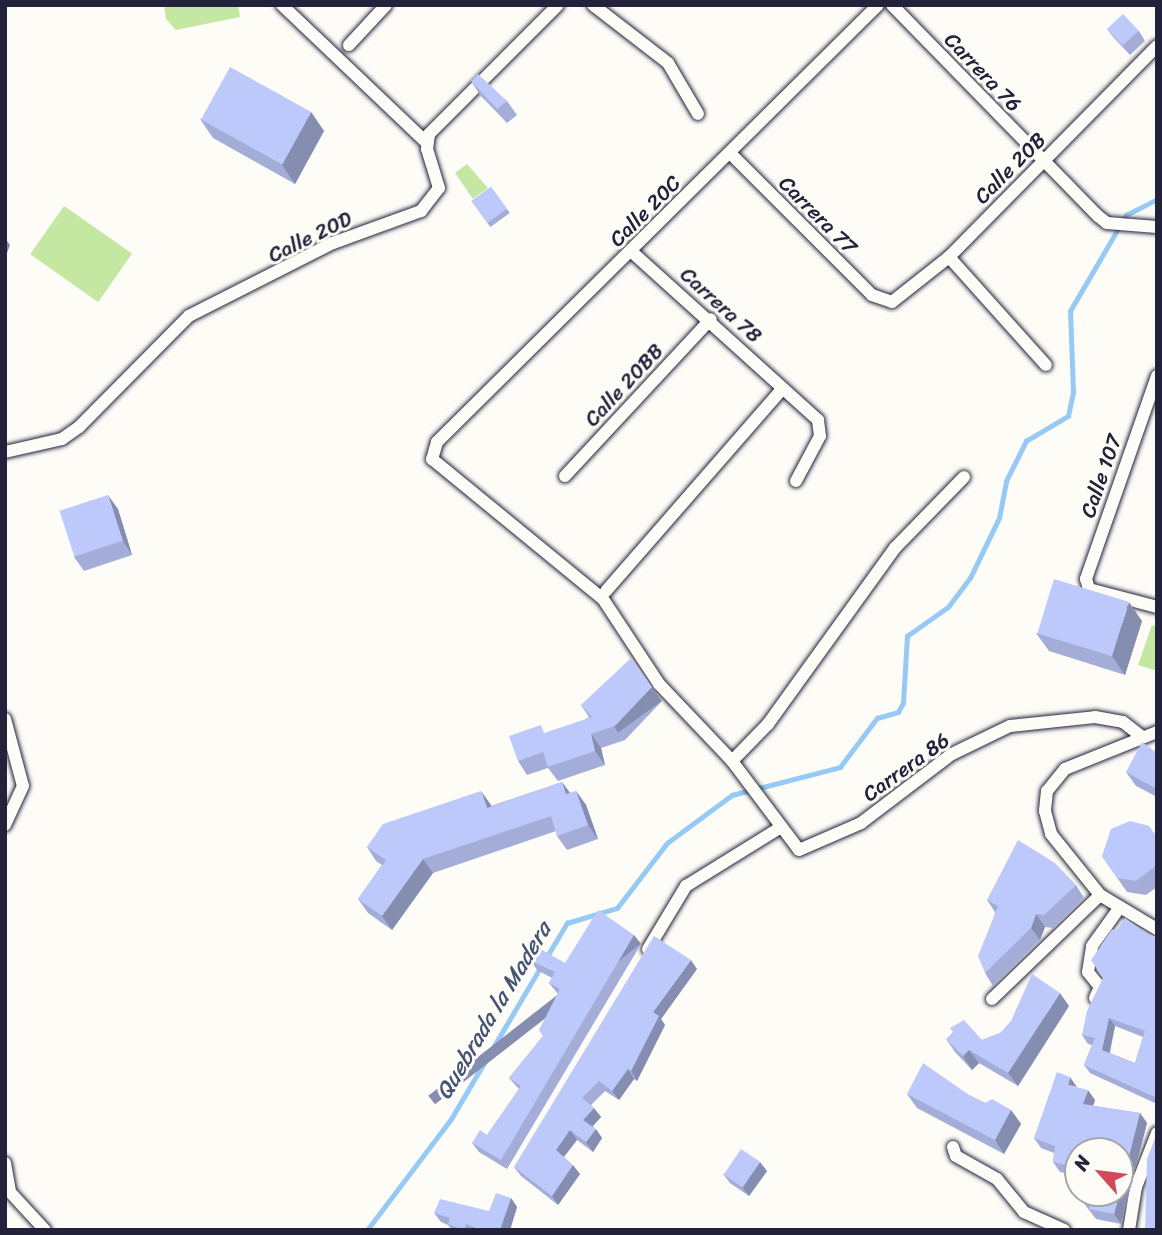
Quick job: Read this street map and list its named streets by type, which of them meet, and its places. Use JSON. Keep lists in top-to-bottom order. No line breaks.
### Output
{"streets":{"street":["Carrera 76","Calle 20B","Calle 20C","Carrera 77","Calle 20D","Carrera 78","Calle 20BB","Calle 107","Carrera 86"]},"crossings":[["Carrera 76","Calle 20B"],["Calle 20B","Carrera 77"],["Calle 20C","Carrera 77"],["Calle 20C","Carrera 78"],["Carrera 78","Calle 20BB"]],"water":["Quebrada la Madera"],"north":"top left"}
